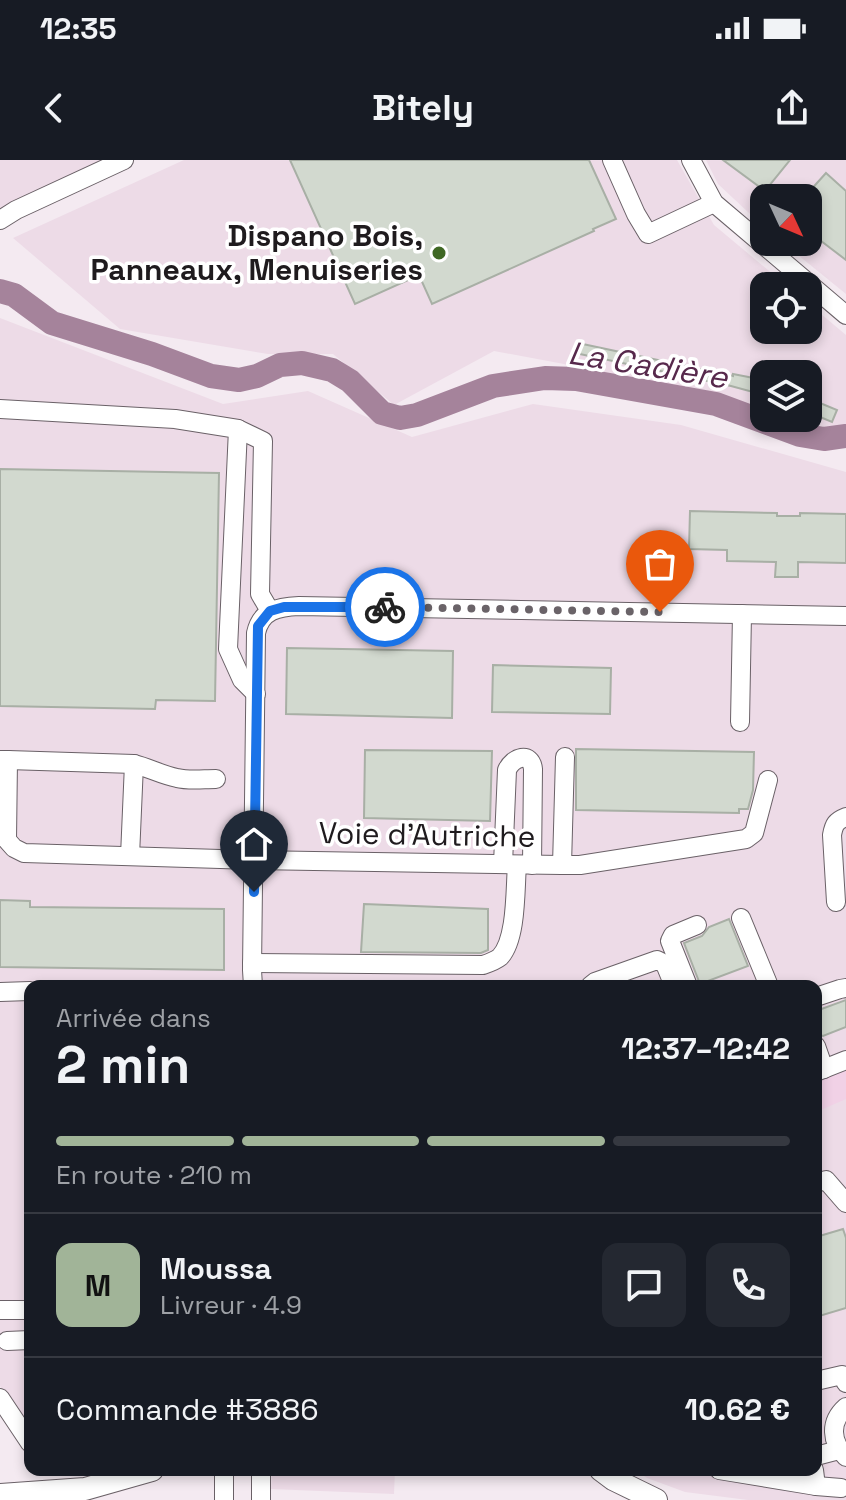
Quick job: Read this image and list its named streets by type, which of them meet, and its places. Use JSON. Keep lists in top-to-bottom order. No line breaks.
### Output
{"streets":{"street":["Voie d'Autriche"]},"water":["La Cadière"],"places":["Dispano Bois, Panneaux, Menuiseries"],"north":"bottom right","page":{"status":"12:35","header":"Bitely","heading":["2 min","Arrivée dans","12:37–12:42"],"panel":["Moussa","Livreur · 4.9","Commande #3886","10.62 €"],"bar":"En route · 210 m","round":"M"}}
